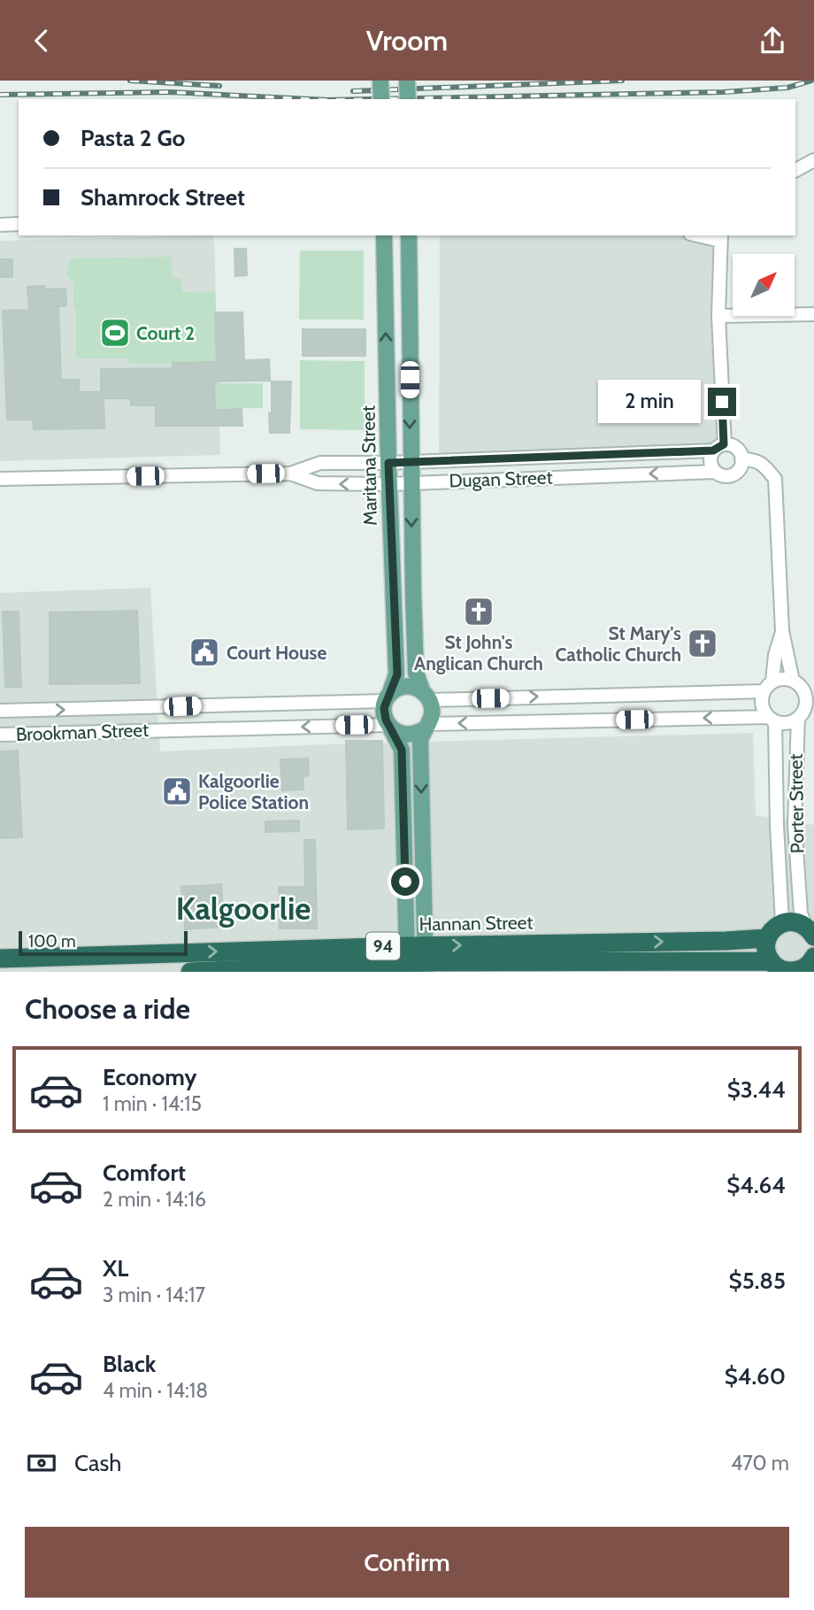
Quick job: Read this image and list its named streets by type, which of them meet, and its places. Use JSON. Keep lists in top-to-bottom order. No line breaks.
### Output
{"streets":{"highway":["Hannan Street","94"],"main road":["Maritana Street"],"street":["Dugan Street","Brookman Street","Porter Street"]},"crossings":[["Maritana Street","Dugan Street"],["Maritana Street","Brookman Street"],["Hannan Street","94"]],"districts":["Kalgoorlie"],"places":{"sports":["Court 2"],"church":["St John's Anglican Church","St Mary's Catholic Church"],"public building":["Court House","Kalgoorlie Police Station"]},"scale_bar":"100 m","north":"top right","page":{"header":"Vroom","banner":["Pasta 2 Go","Shamrock Street"],"bubble":"2 min","scale":"100 m","heading":"Choose a ride","list":[{"name":"Economy","note":"1 min · 14:15","value":"$3.44"},{"name":"Comfort","note":"2 min · 14:16","value":"$4.64"},{"name":"XL","note":"3 min · 14:17","value":"$5.85"},{"name":"Black","note":"4 min · 14:18","value":"$4.60"}],"pay":["Cash","470 m"],"buttons":"Confirm"}}
